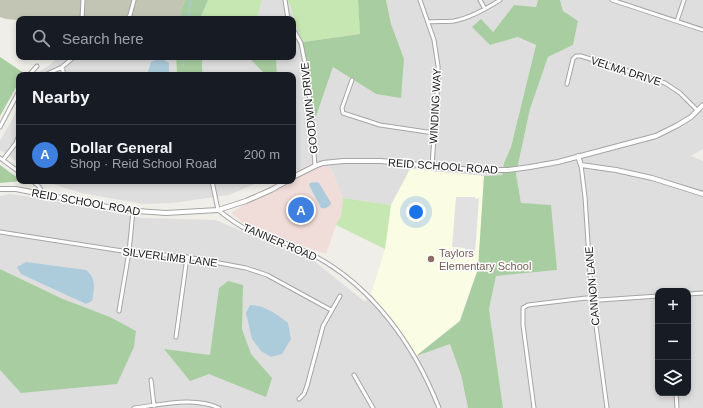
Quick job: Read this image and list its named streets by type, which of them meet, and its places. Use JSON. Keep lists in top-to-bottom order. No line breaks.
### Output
{"streets":{"street":["VELMA DRIVE","WINDING WAY","GOODWIN DRIVE","REID SCHOOL ROAD","TANNER ROAD","SILVERLIMB LANE","CANNON LANE"]},"crossings":[["VELMA DRIVE","REID SCHOOL ROAD"],["WINDING WAY","REID SCHOOL ROAD"],["GOODWIN DRIVE","REID SCHOOL ROAD"],["REID SCHOOL ROAD","TANNER ROAD"]],"places":["Taylors Elementary School"],"page":{"search":"Search here","heading":"Nearby","list":[{"mark":"A","name":"Dollar General","note":"Shop · Reid School Road","value":"200 m"}],"pins":"A","map_buttons":["+","−"]}}
